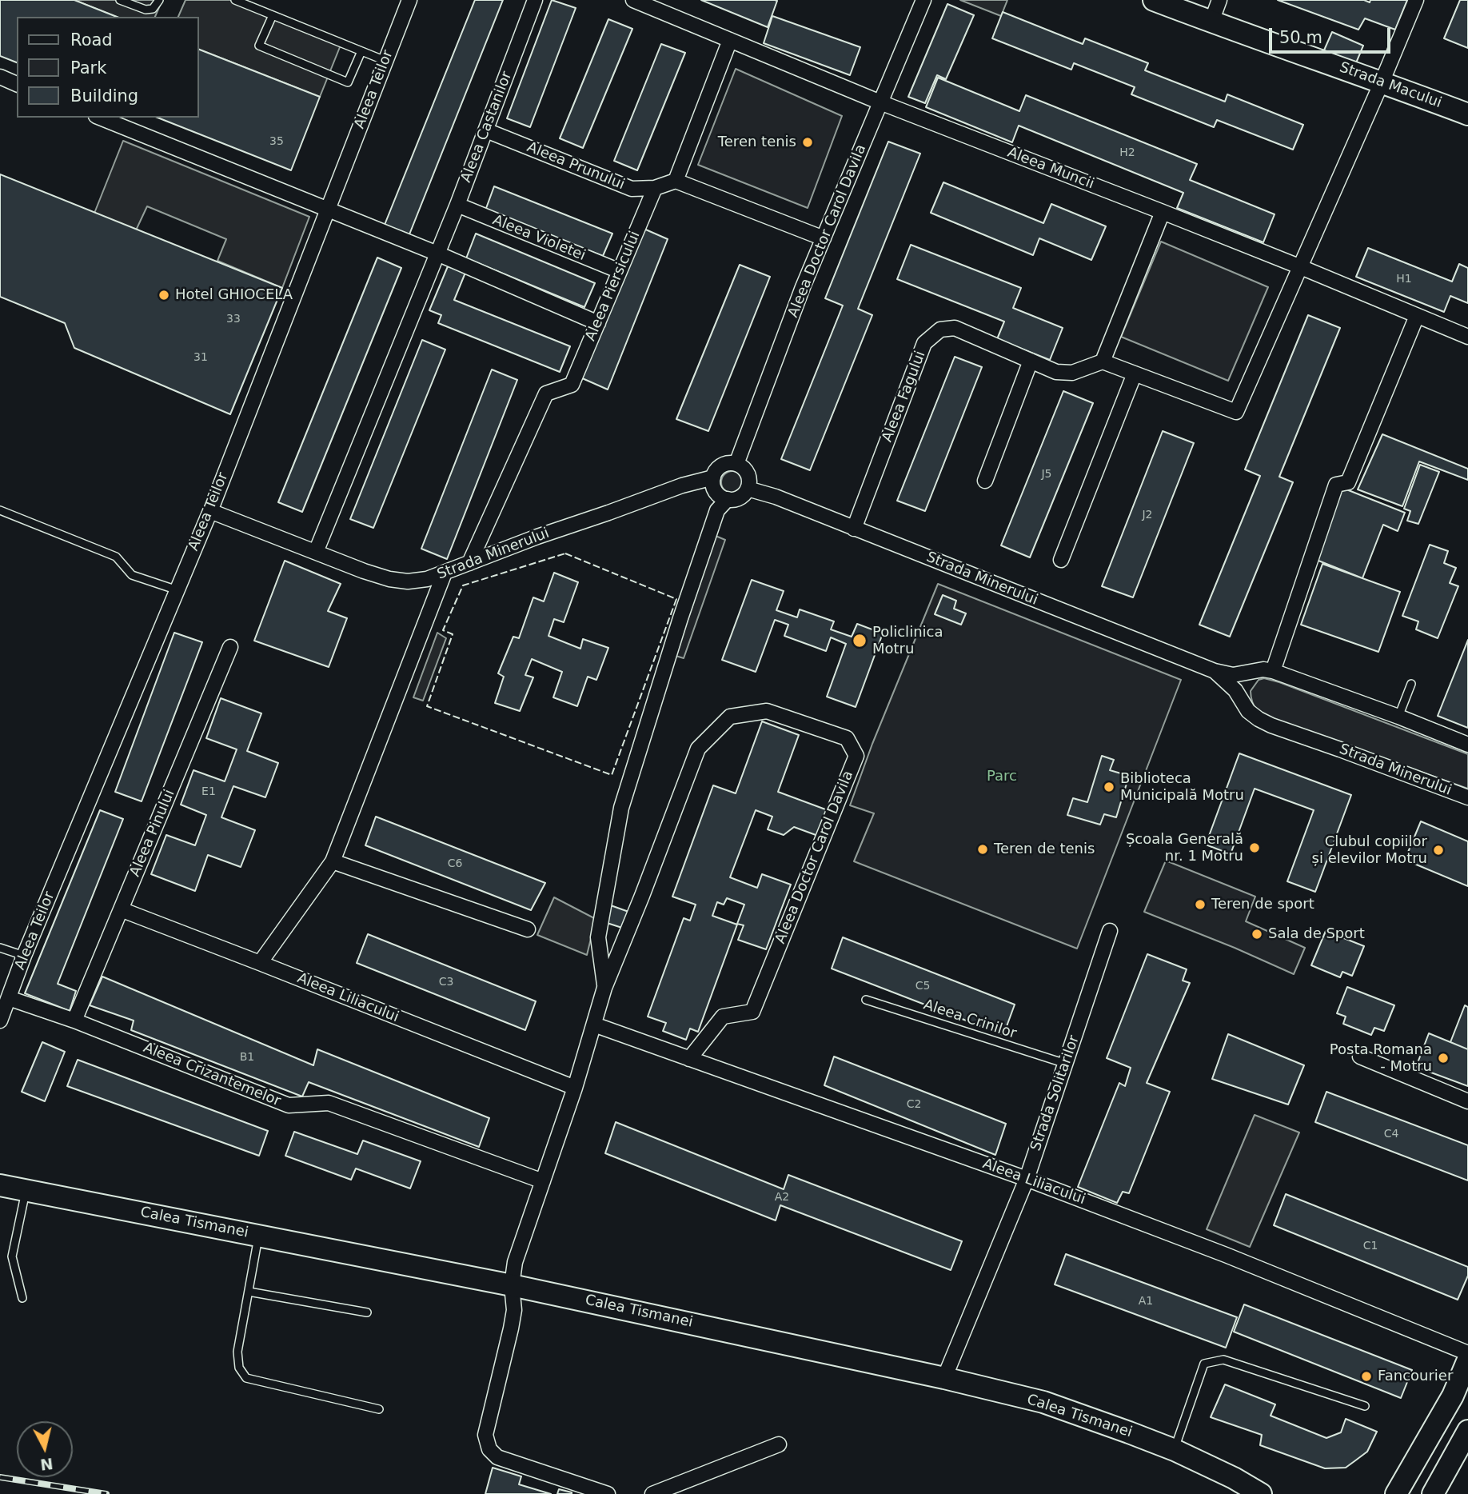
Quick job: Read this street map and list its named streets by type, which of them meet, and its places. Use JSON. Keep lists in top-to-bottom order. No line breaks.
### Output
{"streets":{"main road":["Strada Macului","Calea Tismanei"],"street":["Aleea Teilor","Aleea Castanilor","Aleea Prunului","Aleea Muncii","Aleea Doctor Carol Davila","Aleea Violetei","Aleea Piersicului","Aleea Fagului","Strada Minerului","Aleea Pinului","Aleea Liliacului","Aleea Crizantemelor","Strada Solitarilor"],"lane":["Aleea Crinilor"]},"crossings":[["Aleea Teilor","Strada Minerului"],["Aleea Teilor","Aleea Crizantemelor"],["Aleea Castanilor","Aleea Prunului"],["Aleea Castanilor","Aleea Violetei"],["Aleea Castanilor","Strada Minerului"],["Aleea Prunului","Aleea Piersicului"],["Aleea Muncii","Aleea Doctor Carol Davila"],["Aleea Doctor Carol Davila","Strada Minerului"],["Aleea Doctor Carol Davila","Aleea Liliacului"],["Aleea Doctor Carol Davila","Aleea Crizantemelor"],["Aleea Doctor Carol Davila","Calea Tismanei"],["Aleea Violetei","Aleea Piersicului"],["Aleea Piersicului","Strada Minerului"],["Aleea Fagului","Strada Minerului"],["Aleea Pinului","Aleea Liliacului"],["Aleea Pinului","Aleea Crizantemelor"],["Aleea Liliacului","Strada Solitarilor"],["Aleea Crinilor","Strada Solitarilor"],["Strada Solitarilor","Calea Tismanei"]],"parks":["Parc"],"places":["Teren tenis","Hotel GHIOCELA","Policlinica Motru","Biblioteca Municipală Motru","Școala Generală nr. 1 Motru","Teren de tenis","Clubul copiilor și elevilor Motru","Teren de sport","Sala de Sport","Posta Romana - Motru","Fancourier"],"house_numbers":["35","H2","H1","33","31","J5","J2","E1","C6","C3","C5","B1","C2","C4","A2","C1","A1"],"legend":["Road","Park","Building"],"scale_bar":"50 m","north":"bottom"}
